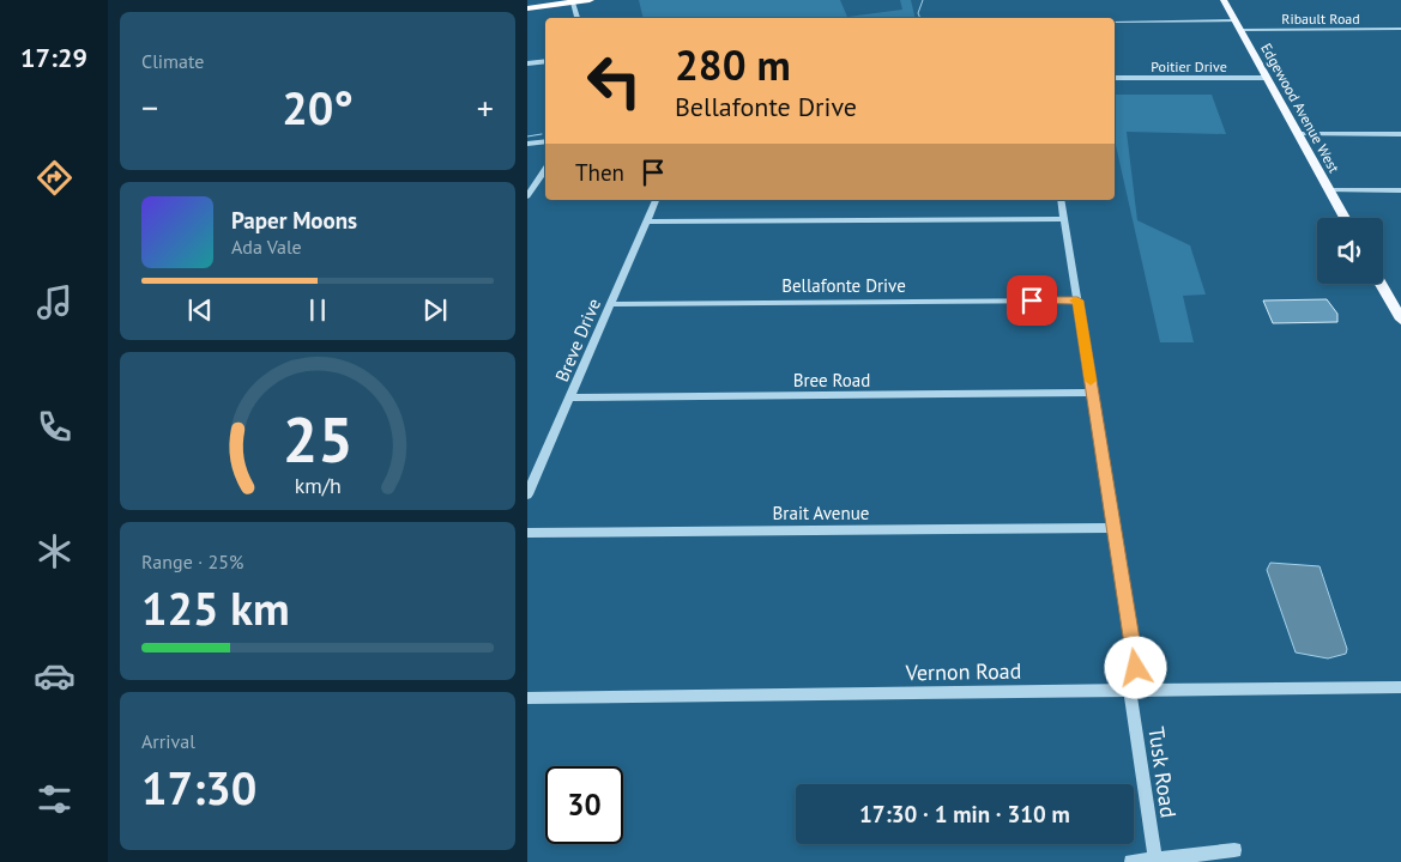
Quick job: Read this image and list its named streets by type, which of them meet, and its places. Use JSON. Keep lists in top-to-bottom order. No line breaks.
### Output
{"streets":{"main road":["Edgewood Avenue West"],"street":["Ribault Road","Poitier Drive","Bellafonte Drive","Breve Drive","Bree Road","Brait Avenue","Vernon Road","Tusk Road"]},"crossings":[["Ribault Road","Edgewood Avenue West"],["Poitier Drive","Edgewood Avenue West"],["Bellafonte Drive","Breve Drive"],["Bellafonte Drive","Tusk Road"],["Breve Drive","Bree Road"],["Bree Road","Tusk Road"],["Brait Avenue","Tusk Road"],["Vernon Road","Tusk Road"]],"page":{"tabs":"17:29","tile":["Climate",["Range · 25%","125 km"],["Arrival","17:30"]],"turn":["280 m","Bellafonte Drive"],"heat":["−","20°","+"],"then":"Then","song":["Paper Moons","Ada Vale"],"limit":"30","trip":"17:30 · 1 min · 310 m","gauge":["25","km/h"]}}
